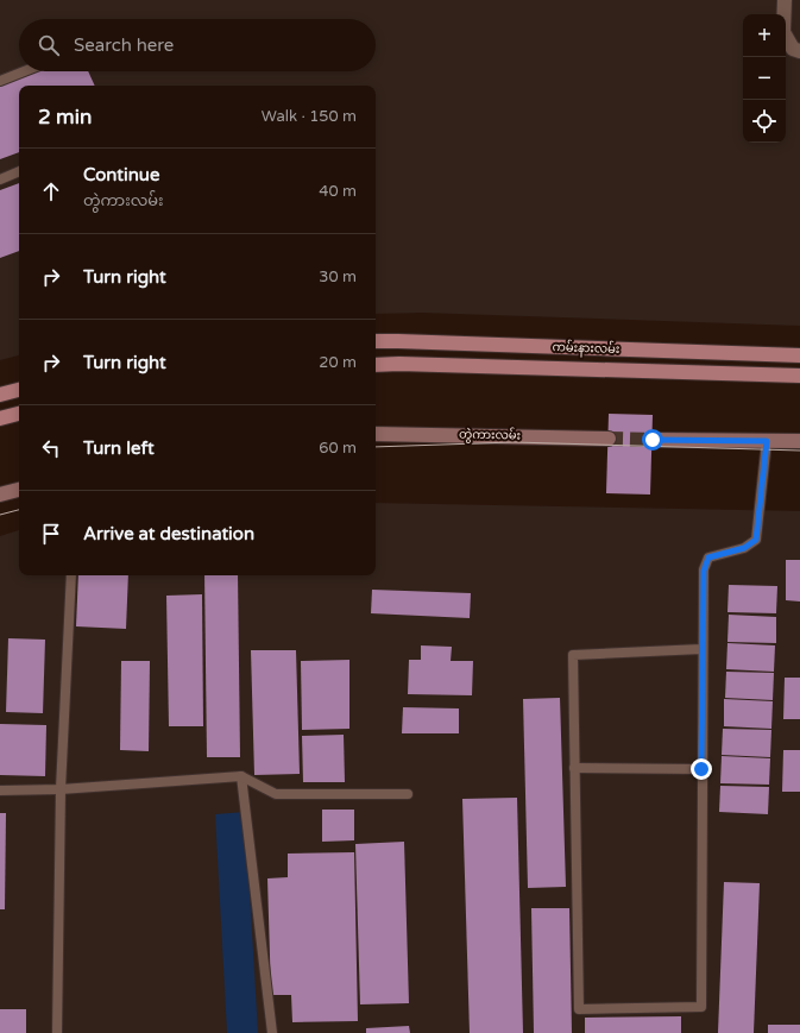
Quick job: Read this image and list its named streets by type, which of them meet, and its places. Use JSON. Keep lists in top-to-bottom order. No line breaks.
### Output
{"streets":{"main road":["ကမ်းနားလမ်း","တွဲကားလမ်း"]},"page":{"map_buttons":["+","−"],"search":"Search here","heading":["2 min","Walk · 150 m"],"list":[["Continue","တွဲကားလမ်း","40 m"],["Turn right","30 m"],["Turn right","20 m"],["Turn left","60 m"],"Arrive at destination"]}}
